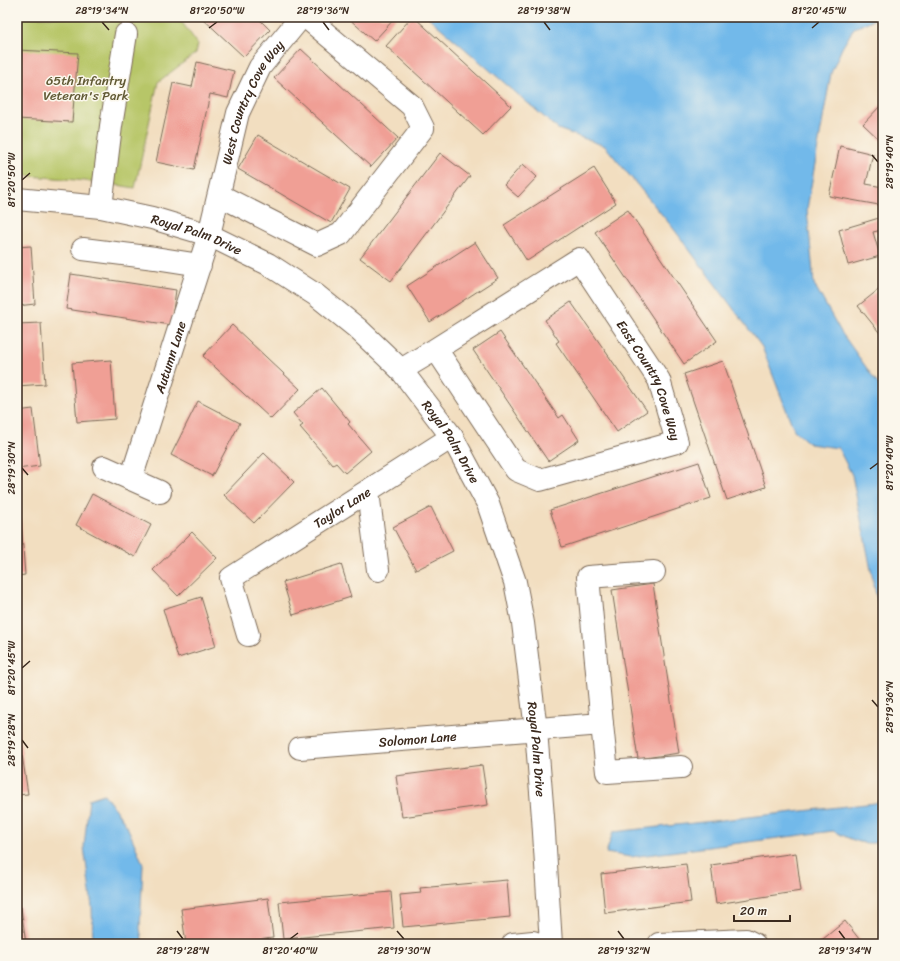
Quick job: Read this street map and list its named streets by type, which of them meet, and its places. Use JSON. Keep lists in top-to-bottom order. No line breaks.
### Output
{"streets":{"street":["West Country Cove Way","Royal Palm Drive","Autumn Lane","East Country Cove Way","Taylor Lane","Solomon Lane"]},"crossings":[["West Country Cove Way","Royal Palm Drive"],["West Country Cove Way","Autumn Lane"],["Royal Palm Drive","Autumn Lane"],["Royal Palm Drive","East Country Cove Way"],["Royal Palm Drive","Taylor Lane"],["Royal Palm Drive","Solomon Lane"]],"parks":["65th Infantry Veteran's Park"],"scale_bar":"20 m","coordinates":["28°19'34\"N","81°20'50\"W","28°19'36\"N","28°19'38\"N","81°20'45\"W","28°19'40\"N","81°20'40\"W","28°19'30\"N","28°19'28\"N","28°19'32\"N"]}
